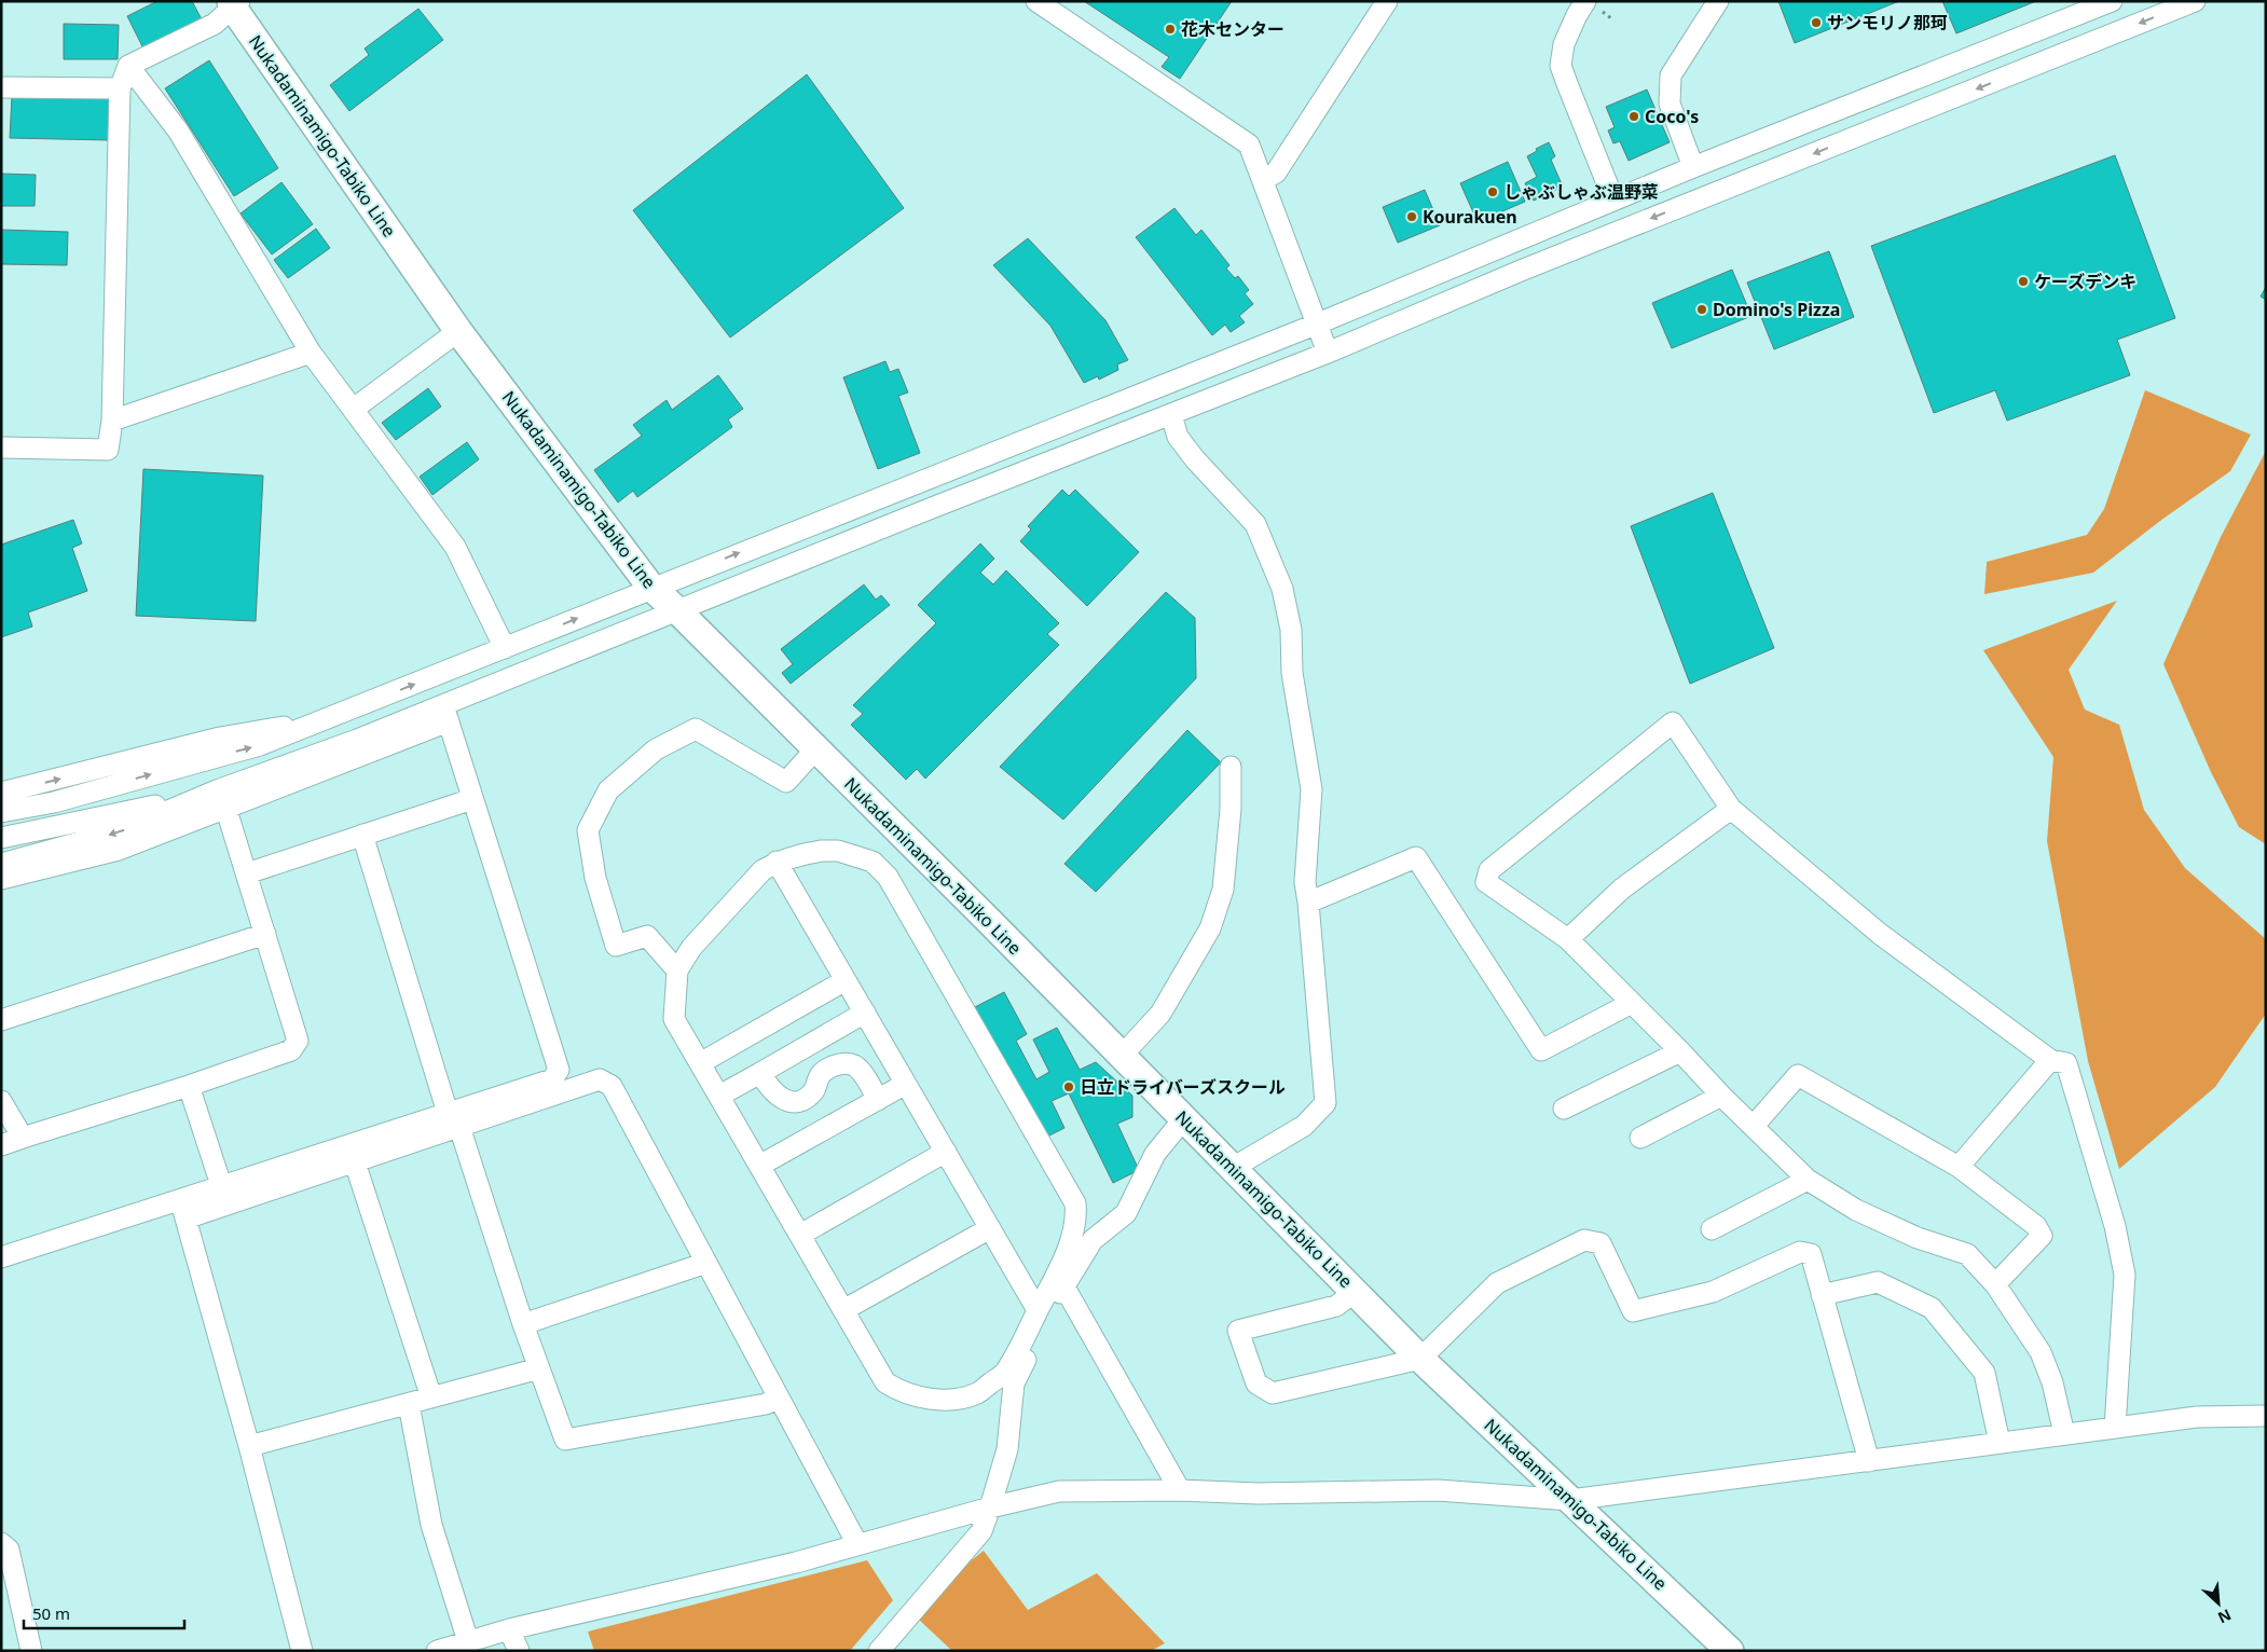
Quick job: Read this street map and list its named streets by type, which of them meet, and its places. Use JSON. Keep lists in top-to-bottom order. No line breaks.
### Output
{"streets":{"main road":["Nukadaminamigo-Tabiko Line"]},"places":["サンモリノ那珂","花木センター","Coco's","しゃぶしゃぶ温野菜","Kourakuen","ケーズデンキ","Domino's Pizza","日立ドライバーズスクール"],"scale_bar":"50 m","north":"bottom right"}
